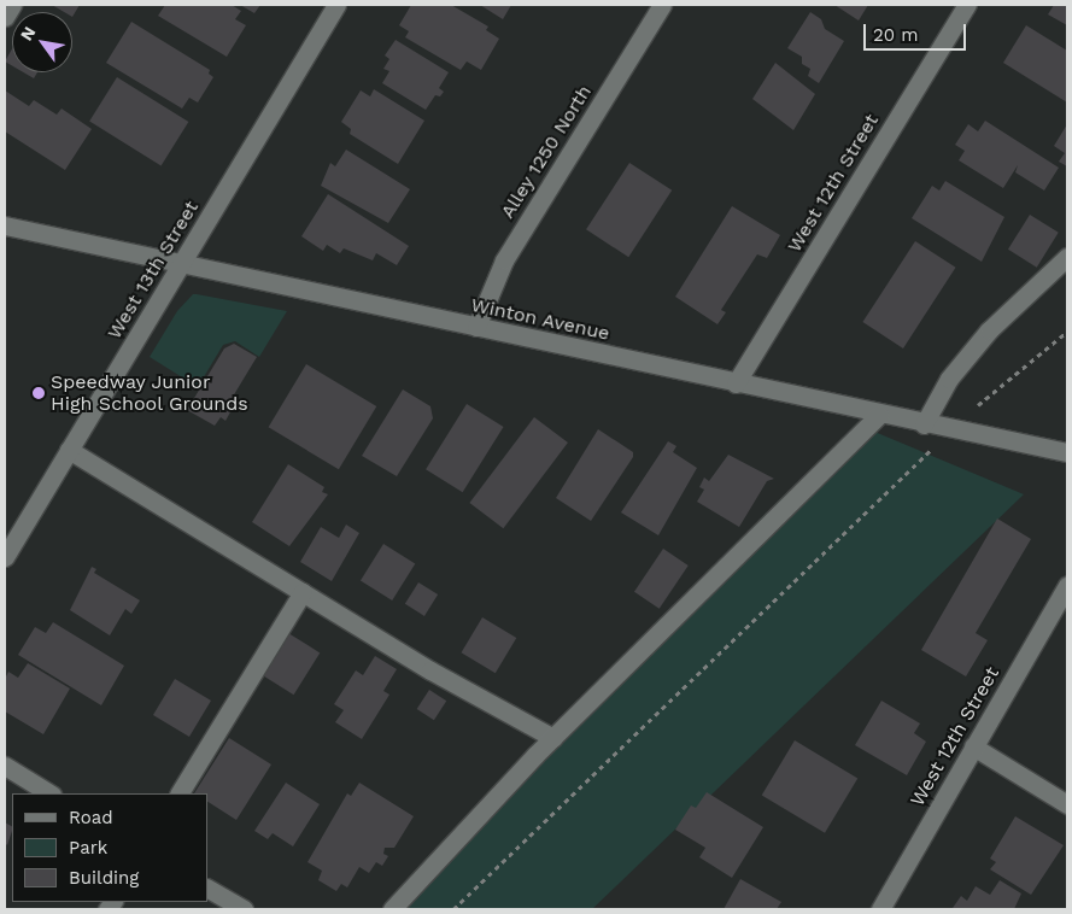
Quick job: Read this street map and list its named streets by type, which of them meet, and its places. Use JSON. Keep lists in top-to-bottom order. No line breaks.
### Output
{"streets":{"street":["Alley 1250 North","West 12th Street","West 13th Street","Winton Avenue"]},"crossings":[["Alley 1250 North","Winton Avenue"],["West 12th Street","Winton Avenue"],["West 13th Street","Winton Avenue"]],"places":["Speedway Junior High School Grounds"],"legend":["Road","Park","Building"],"scale_bar":"20 m","north":"top left"}
